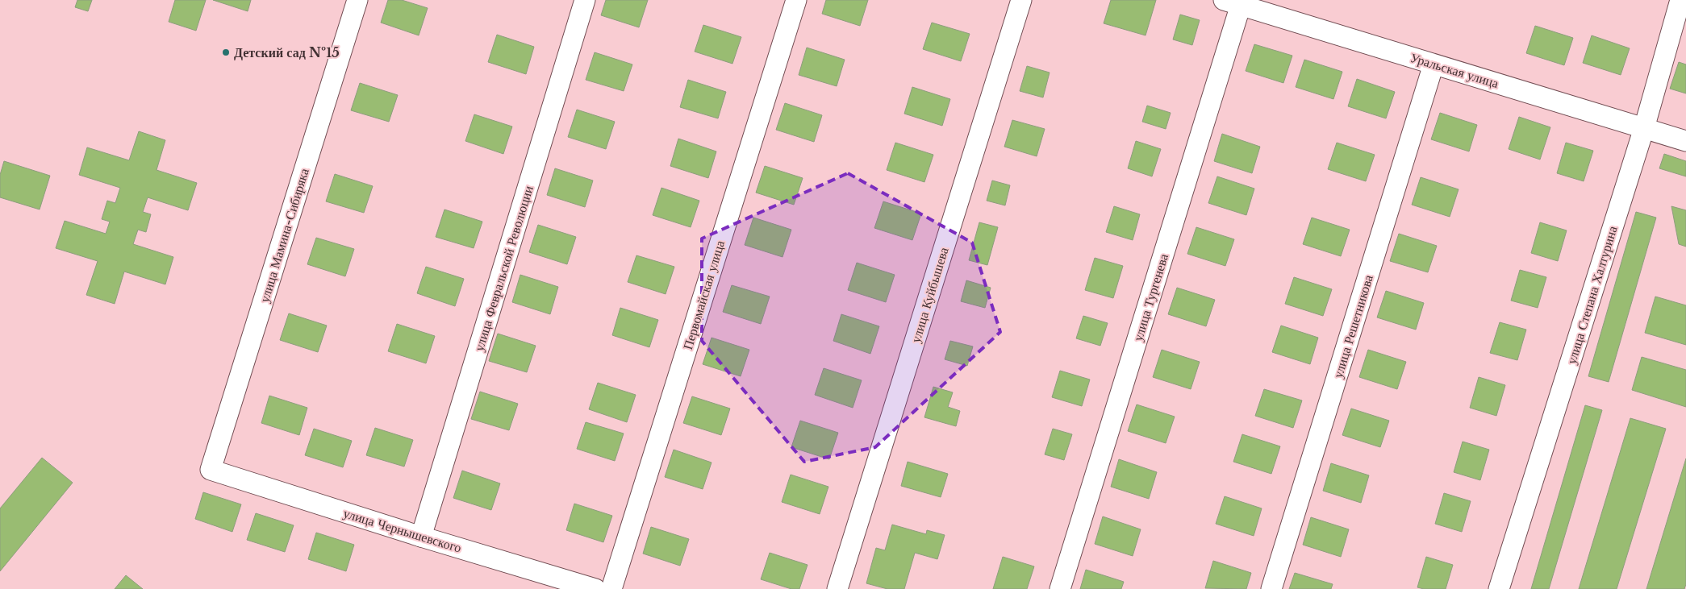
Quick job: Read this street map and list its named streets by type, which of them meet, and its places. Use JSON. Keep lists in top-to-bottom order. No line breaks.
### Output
{"streets":{"street":["Уральская улица","улица Мамина-Сибиряка","улица Февральской Революции","Первомайская улица","улица Куйбышева","улица Степана Халтурина","улица Тургенева","улица Решетникова","улица Чернышевского"]},"crossings":[["Уральская улица","улица Степана Халтурина"],["Уральская улица","улица Тургенева"],["Уральская улица","улица Решетникова"],["улица Мамина-Сибиряка","улица Чернышевского"],["улица Февральской Революции","улица Чернышевского"]],"places":["Детский сад №15"]}
